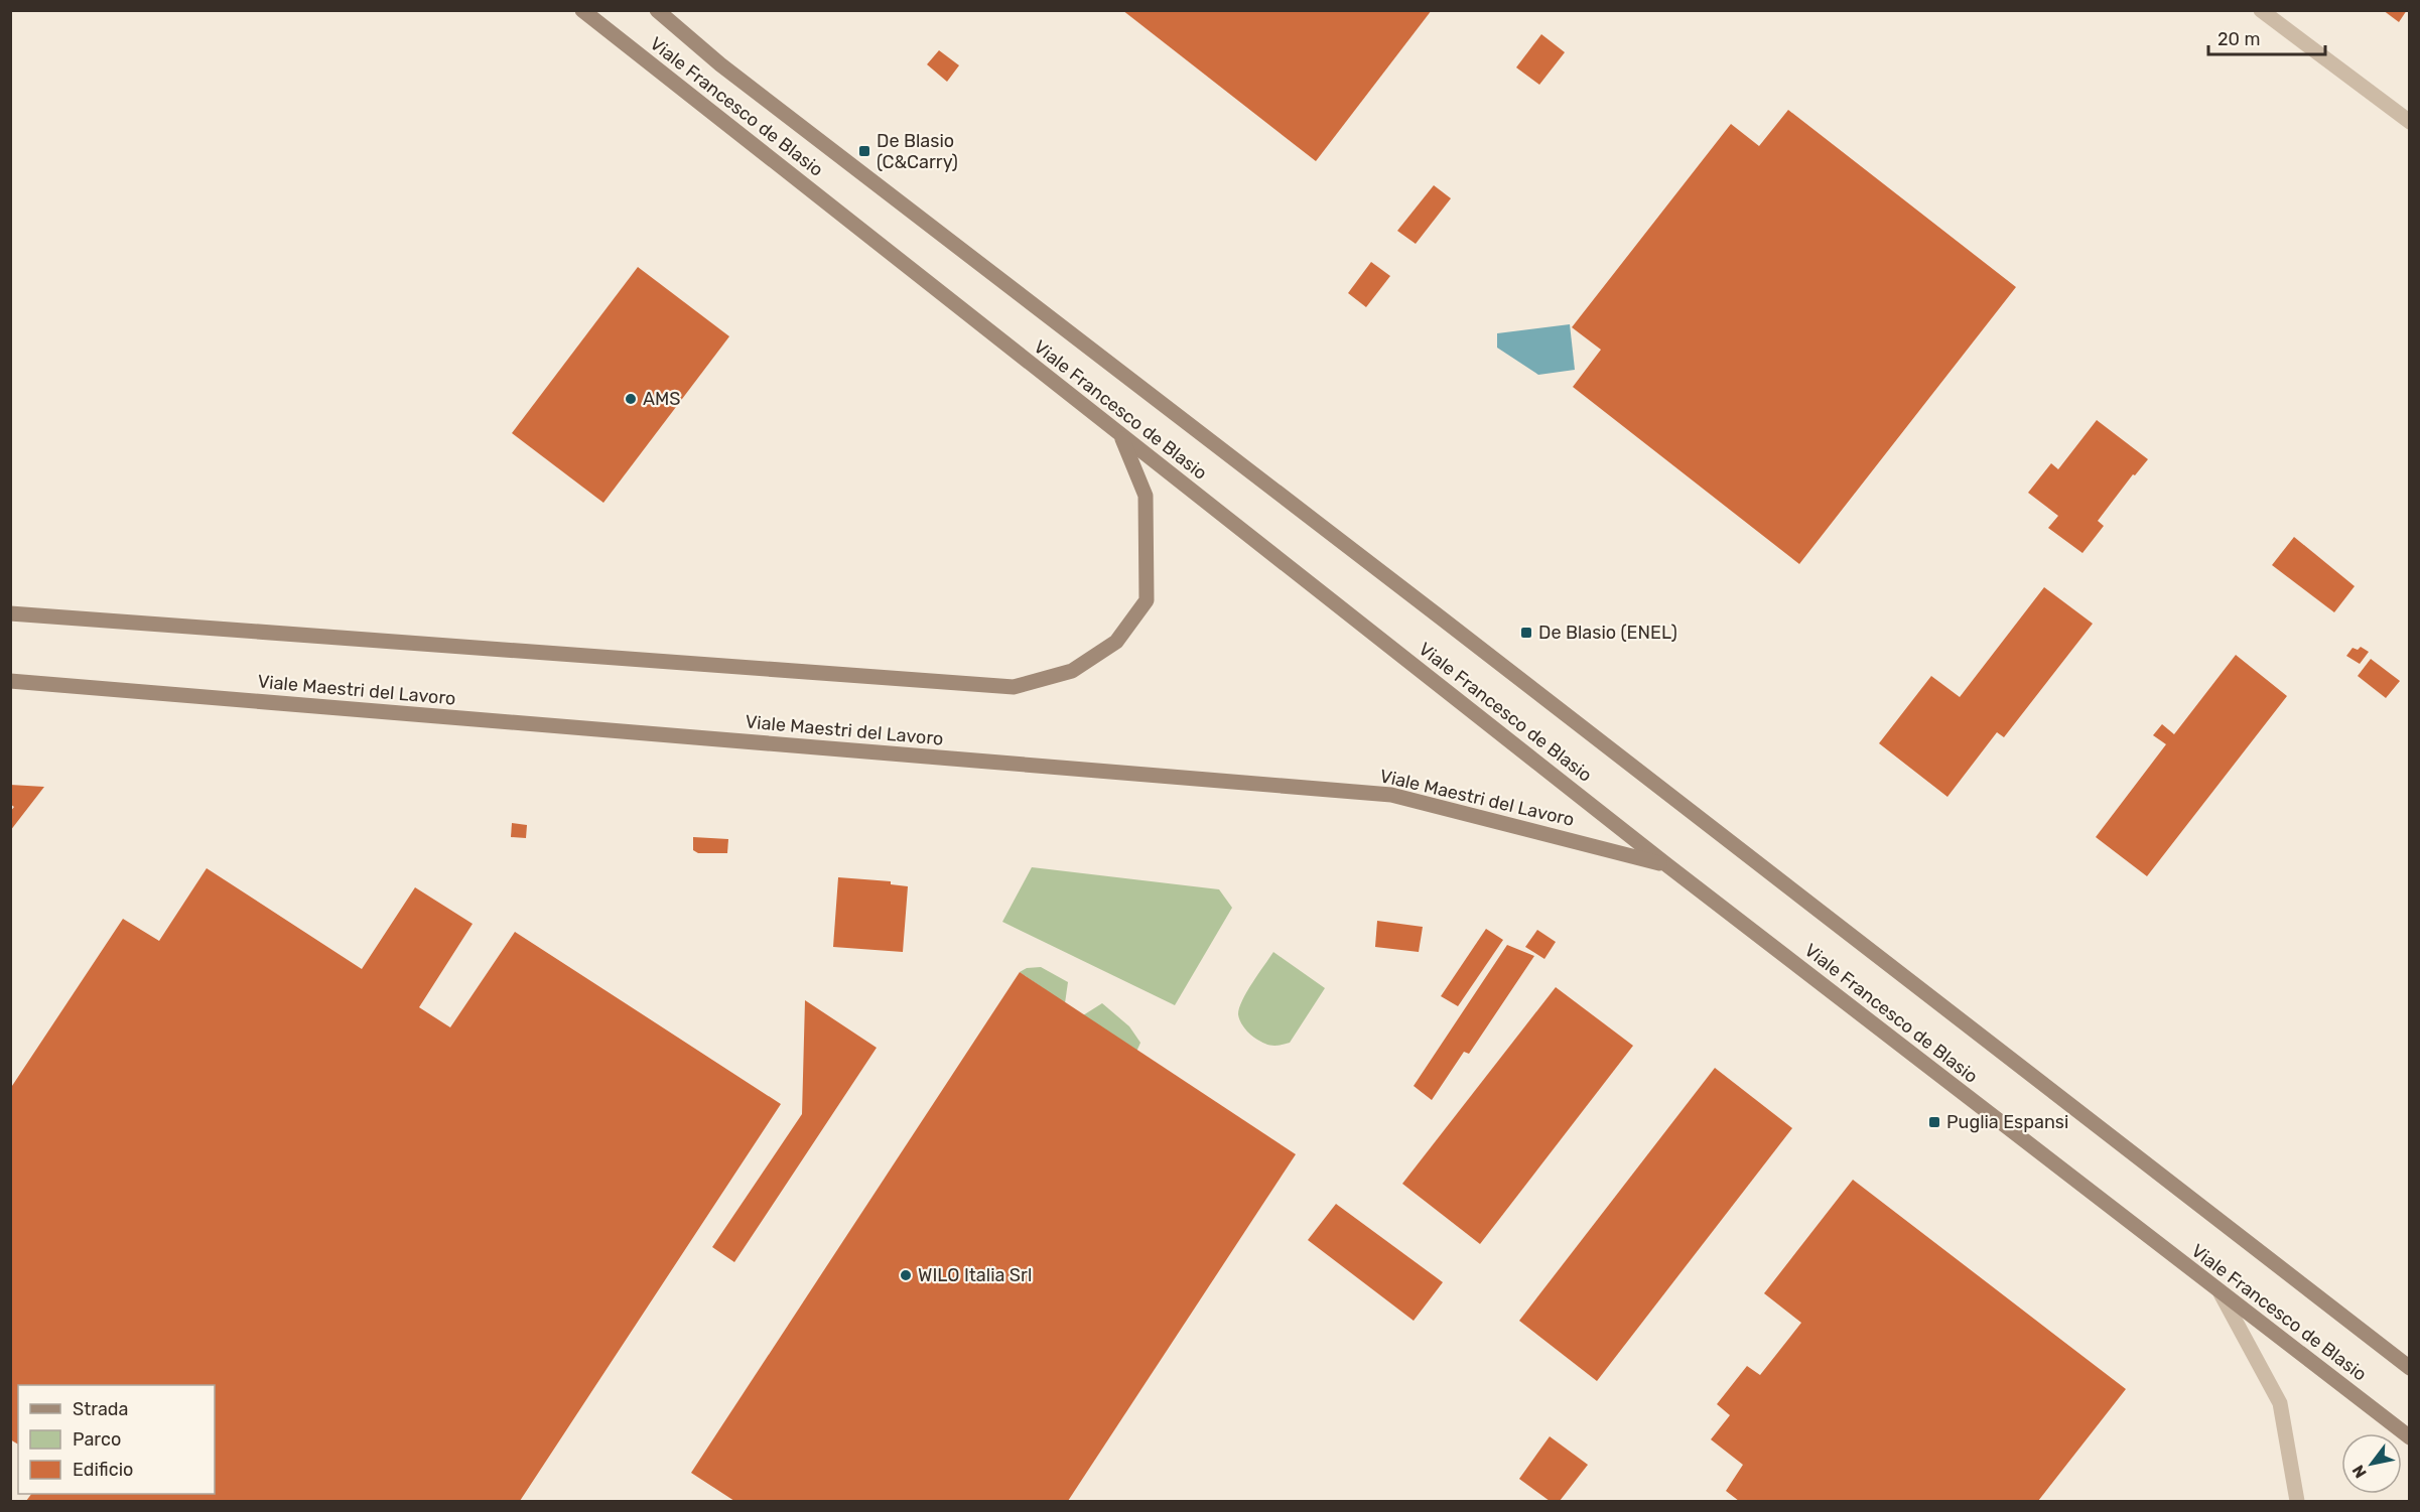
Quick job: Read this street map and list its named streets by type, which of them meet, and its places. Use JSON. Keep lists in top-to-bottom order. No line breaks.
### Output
{"streets":{"street":["Viale Francesco de Blasio","Viale Maestri del Lavoro"]},"crossings":[["Viale Francesco de Blasio","Viale Maestri del Lavoro"]],"places":{"transit":["De Blasio (C&Carry)","De Blasio (ENEL)","Puglia Espansi"],"other":["AMS","WILO Italia Srl"]},"legend":["Strada","Parco","Edificio"],"scale_bar":"20 m","north":"bottom left"}
